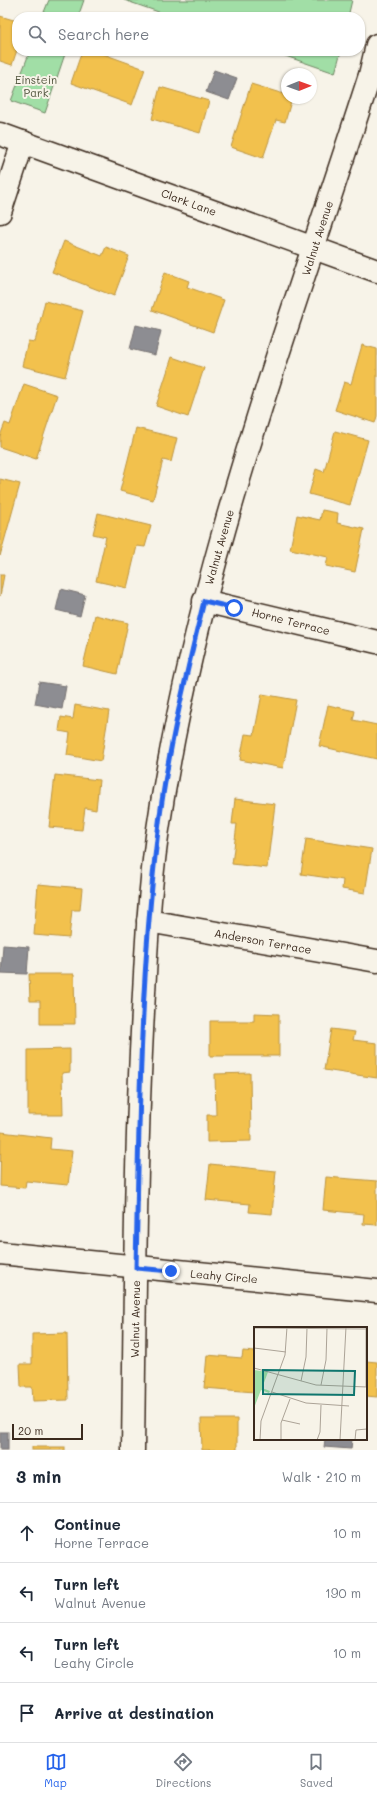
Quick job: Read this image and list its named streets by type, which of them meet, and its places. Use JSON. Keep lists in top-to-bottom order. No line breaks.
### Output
{"streets":{"street":["Clark Lane","Walnut Avenue","Horne Terrace","Anderson Terrace","Leahy Circle"]},"crossings":[["Clark Lane","Walnut Avenue"],["Walnut Avenue","Horne Terrace"],["Walnut Avenue","Anderson Terrace"],["Walnut Avenue","Leahy Circle"]],"parks":["Einstein Park"],"scale_bar":"20 m","north":"right","page":{"search":"Search here","scale":"20 m","heading":["3 min","Walk · 210 m"],"list":[["Continue","Horne Terrace","10 m"],["Turn left","Walnut Avenue","190 m"],["Turn left","Leahy Circle","10 m"],"Arrive at destination"],"nav":["Map","Directions","Saved"]}}
